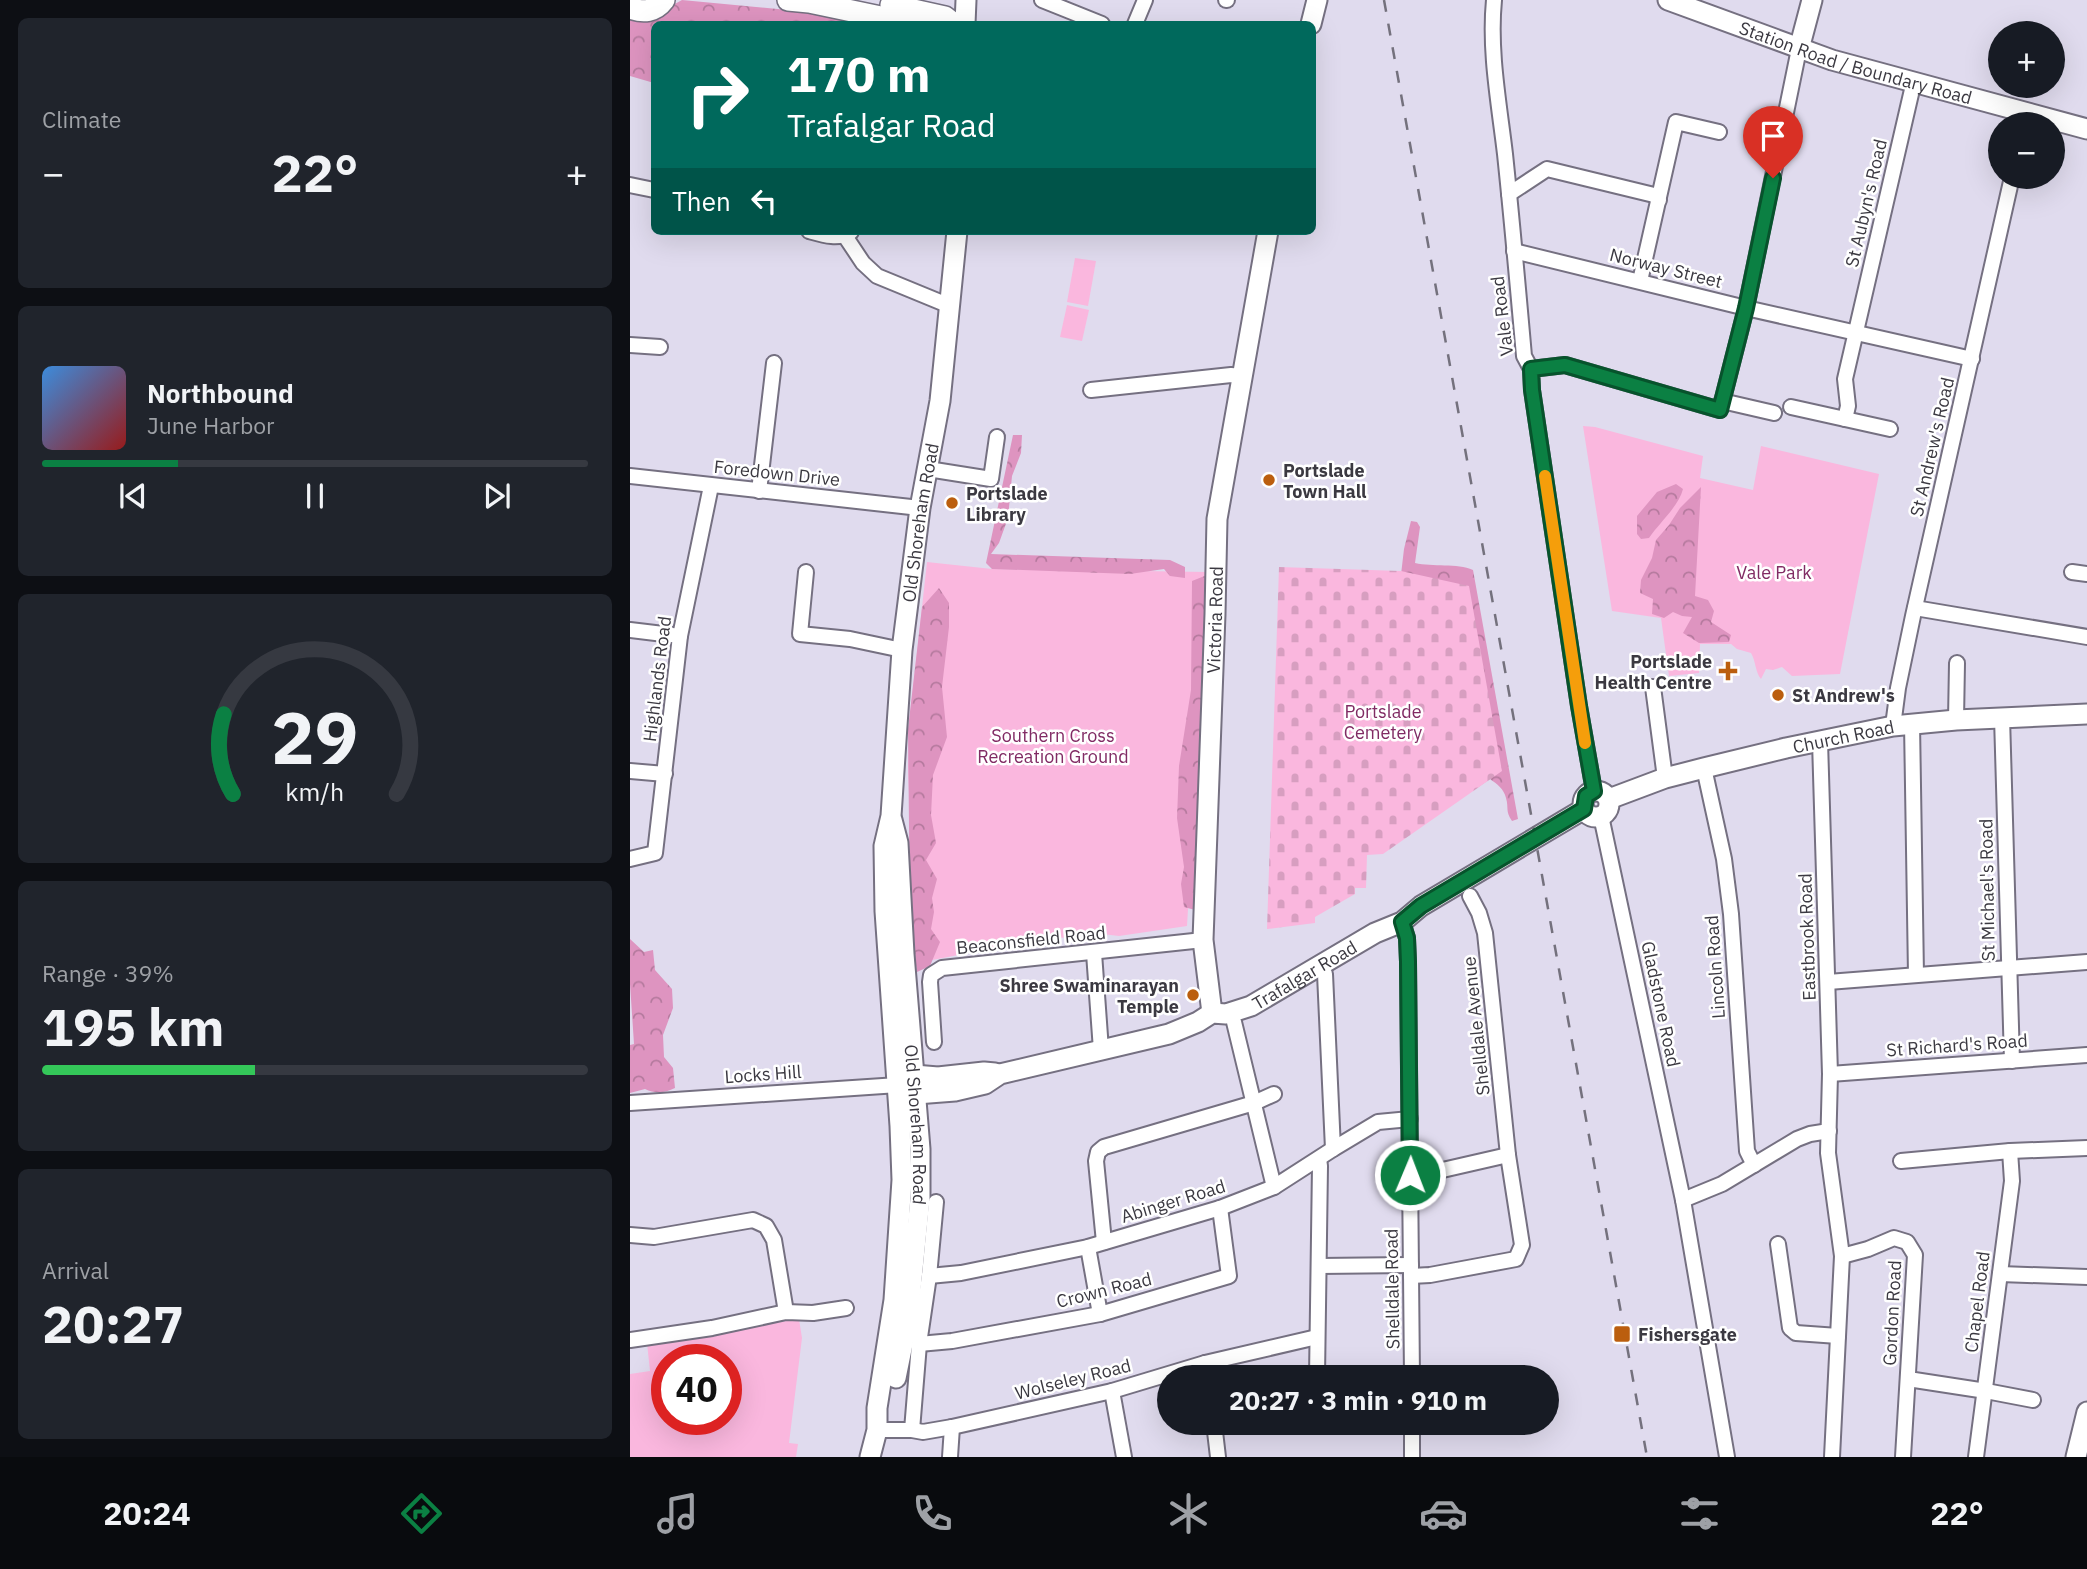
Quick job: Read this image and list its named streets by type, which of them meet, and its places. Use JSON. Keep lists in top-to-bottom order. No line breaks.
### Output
{"streets":{"main road":["Station Road / Boundary Road","Old Shoreham Road","Victoria Road","Church Road","Trafalgar Road"],"street":["St Aubyn's Road","Norway Street","Vale Road","St Andrew's Road","Foredown Drive","Highlands Road","St Michael's Road","Eastbrook Road","Beaconsfield Road","Lincoln Road","Gladstone Road","Shelldale Avenue","St Richard's Road","Locks Hill","Abinger Road","Shelldale Road","Crown Road","Chapel Road","Gordon Road","Wolseley Road"]},"crossings":[["Station Road / Boundary Road","St Aubyn's Road"],["St Aubyn's Road","Norway Street"],["Norway Street","Vale Road"],["Norway Street","St Andrew's Road"],["Vale Road","Church Road"],["Vale Road","Trafalgar Road"],["Vale Road","Gladstone Road"],["St Andrew's Road","Church Road"],["Foredown Drive","Old Shoreham Road"],["Foredown Drive","Highlands Road"],["Old Shoreham Road","Trafalgar Road"],["Old Shoreham Road","Locks Hill"],["Old Shoreham Road","Wolseley Road"],["Victoria Road","Beaconsfield Road"],["Victoria Road","Trafalgar Road"],["Church Road","St Michael's Road"],["Church Road","Eastbrook Road"],["Church Road","Lincoln Road"],["Church Road","Trafalgar Road"],["Church Road","Gladstone Road"],["St Michael's Road","St Richard's Road"],["Eastbrook Road","St Richard's Road"],["Eastbrook Road","Gordon Road"],["Trafalgar Road","Gladstone Road"],["Trafalgar Road","Locks Hill"],["Trafalgar Road","Shelldale Road"],["Shelldale Avenue","Shelldale Road"],["Abinger Road","Shelldale Road"],["Abinger Road","Crown Road"]],"parks":["Vale Park","Portslade Cemetery","Southern Cross Recreation Ground"],"places":{"other":["Portslade Town Hall","Portslade Library","St Andrew's","Shree Swaminarayan Temple"],"health":["Portslade Health Centre"],"transit":["Fishersgate"]},"page":{"tile":["Climate",["Range · 39%","195 km"],["Arrival","20:27"]],"map_buttons":["+","−"],"turn":["170 m","Trafalgar Road"],"heat":["−","22°","+"],"then":"Then","song":["Northbound","June Harbor"],"limit":"40","trip":"20:27 · 3 min · 910 m","tabs":["20:24","22°"],"gauge":["29","km/h"]}}
